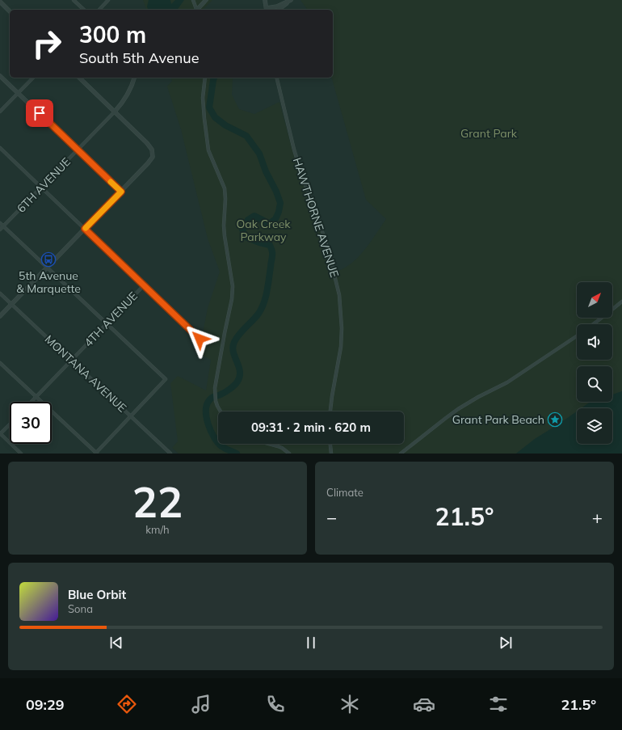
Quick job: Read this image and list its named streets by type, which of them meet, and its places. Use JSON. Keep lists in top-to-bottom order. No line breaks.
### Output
{"streets":{"street":["6TH AVENUE","HAWTHORNE AVENUE","4TH AVENUE","MONTANA AVENUE"]},"crossings":[["4TH AVENUE","MONTANA AVENUE"]],"parks":["Grant Park","Oak Creek Parkway"],"places":{"bus stop":["5th Avenue & Marquette"],"place":["Grant Park Beach"]},"north":"top right","page":{"turn":["300 m","South 5th Avenue"],"limit":"30","trip":"09:31 · 2 min · 620 m","tile":[["22","km/h"],"Climate"],"heat":["−","21.5°","+"],"song":["Blue Orbit","Sona"],"tabs":["09:29","21.5°"]}}
